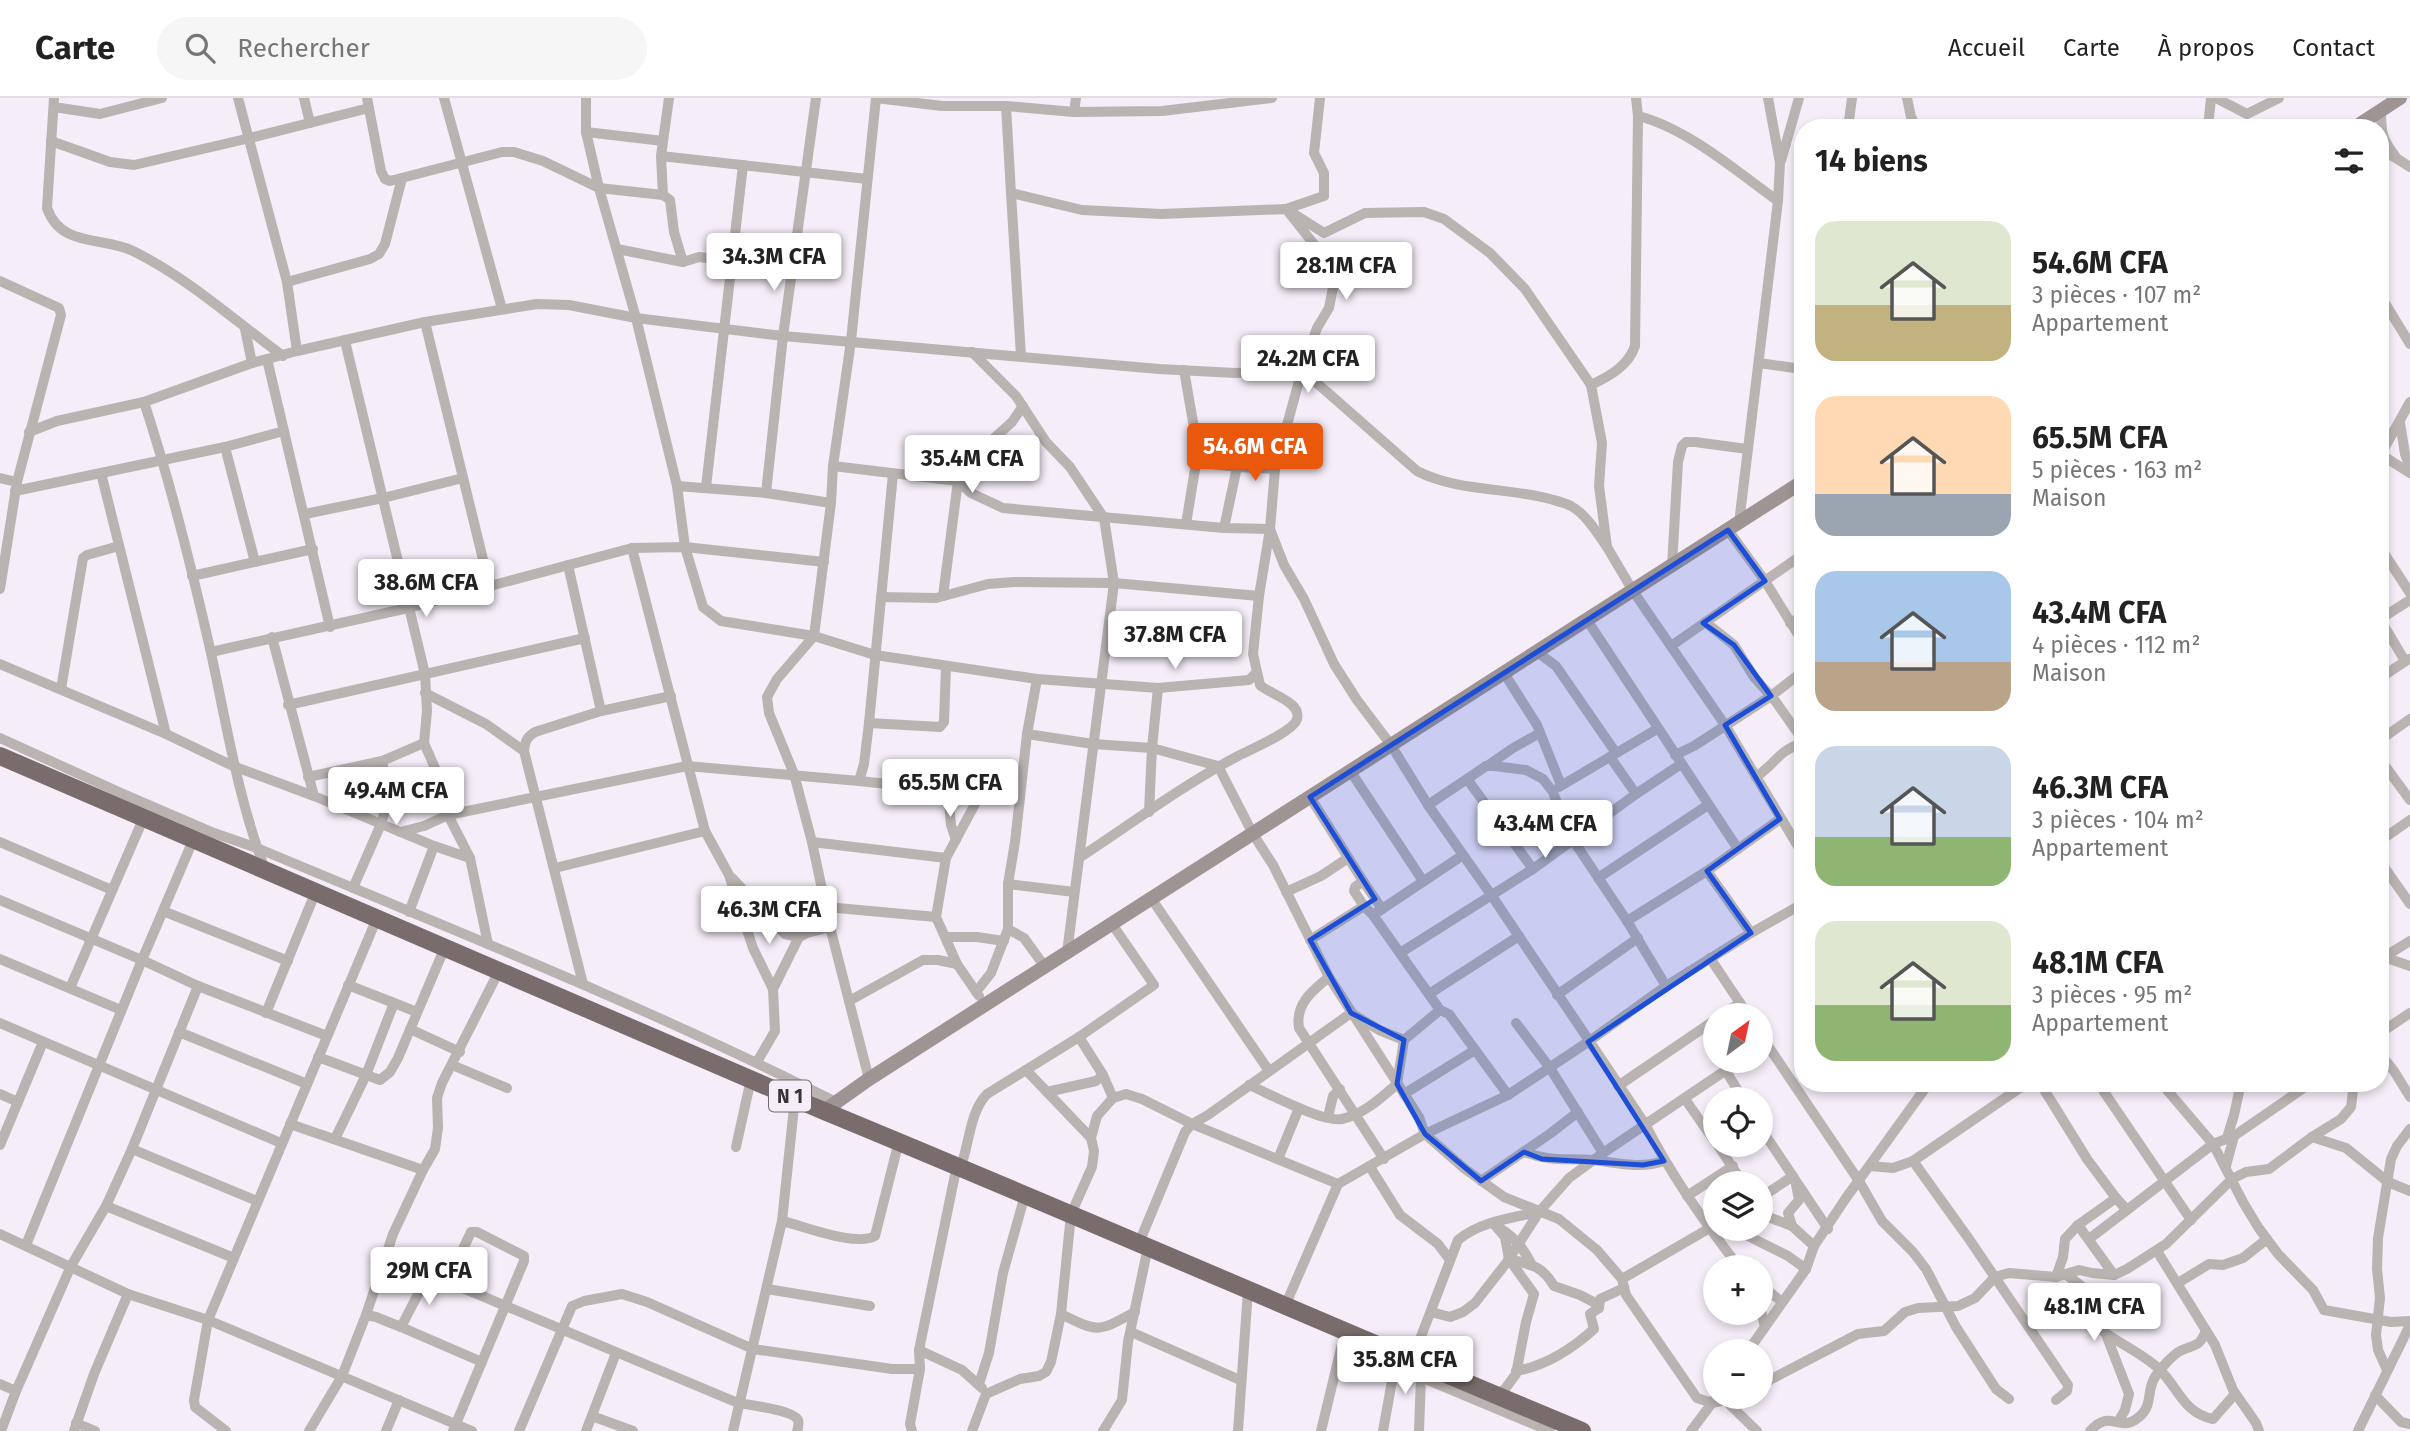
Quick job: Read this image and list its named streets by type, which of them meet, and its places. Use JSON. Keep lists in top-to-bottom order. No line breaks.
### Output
{"streets":{"highway":["N 1"]},"north":"top right","page":{"header":"Carte","search":"Rechercher","nav":["Accueil","Carte","À propos","Contact"],"heading":"14 biens","list":[{"name":"54.6M CFA","note":"3 pièces · 107 m² · Appartement"},{"name":"65.5M CFA","note":"5 pièces · 163 m² · Maison"},{"name":"43.4M CFA","note":"4 pièces · 112 m² · Maison"},{"name":"46.3M CFA","note":"3 pièces · 104 m² · Appartement"},{"name":"48.1M CFA","note":"3 pièces · 95 m² · Appartement"}],"price":["34.3M CFA","28.1M CFA","24.2M CFA","54.6M CFA","35.4M CFA","38.6M CFA","37.8M CFA","65.5M CFA","49.4M CFA","43.4M CFA","46.3M CFA","29M CFA","48.1M CFA","35.8M CFA"],"map_buttons":["+","−"]}}
